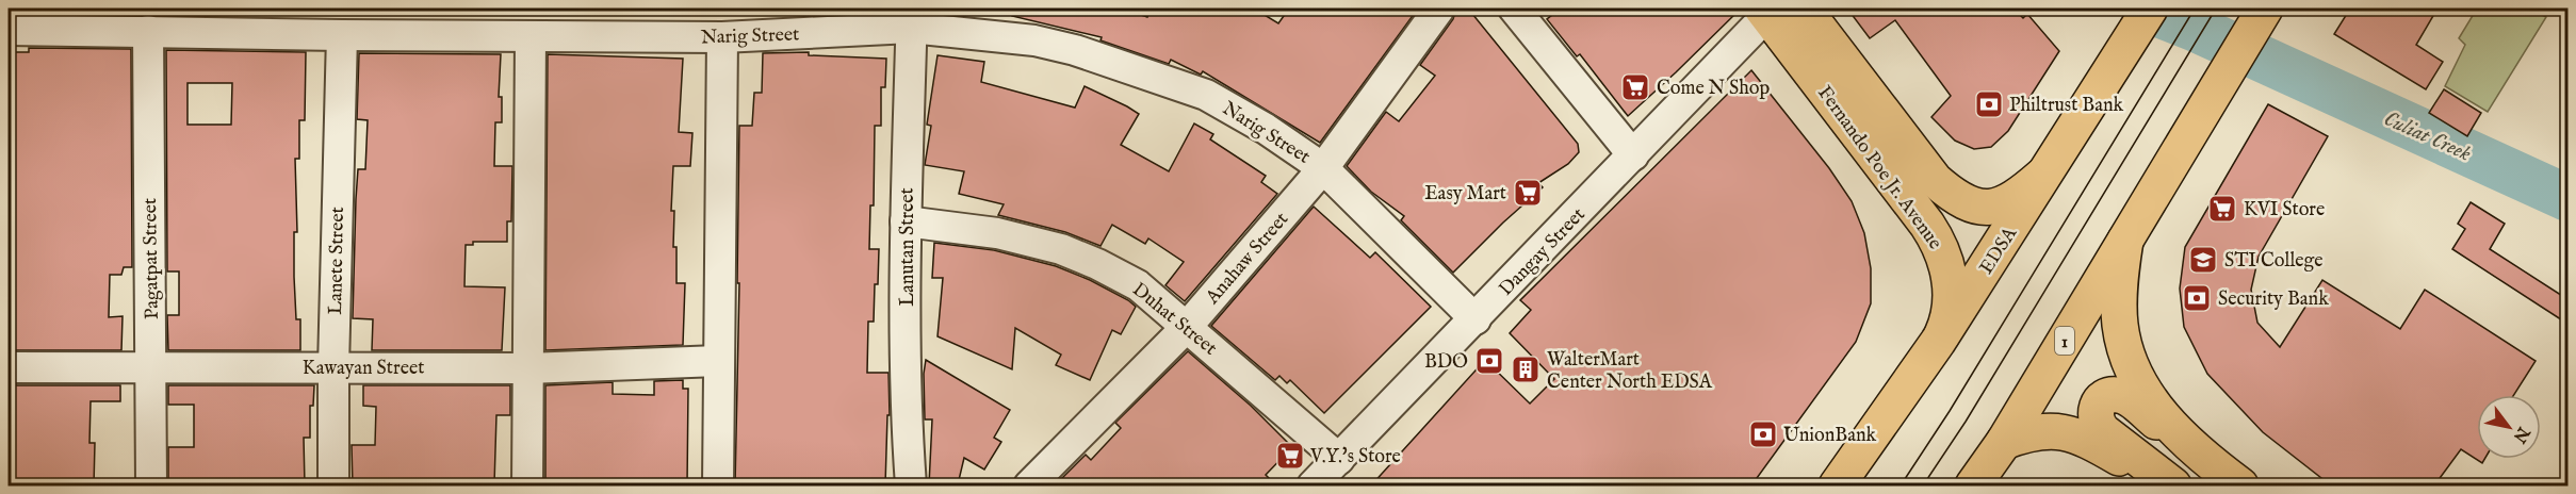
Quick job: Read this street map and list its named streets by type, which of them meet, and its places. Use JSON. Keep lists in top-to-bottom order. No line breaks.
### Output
{"streets":{"main road":["Fernando Poe Jr. Avenue","EDSA","1"],"street":["Narig Street","Lanutan Street","Dangay Street","Anahaw Street","Pagatpat Street","Lanete Street","Duhat Street","Kawayan Street"]},"crossings":[["Narig Street","Lanutan Street"],["Narig Street","Dangay Street"],["Narig Street","Anahaw Street"],["Narig Street","Pagatpat Street"],["Narig Street","Lanete Street"],["Fernando Poe Jr. Avenue","EDSA"],["Fernando Poe Jr. Avenue","Dangay Street"],["Lanutan Street","Duhat Street"],["Dangay Street","Duhat Street"],["Anahaw Street","Duhat Street"],["Pagatpat Street","Kawayan Street"],["Lanete Street","Kawayan Street"]],"water":["Culiat Creek"],"places":{"supermarket":["Come N Shop","Easy Mart","KVI Store","V.Y.'s Store"],"bank":["Philtrust Bank","Security Bank","BDO","UnionBank"],"school or university":["STI College"],"building":["WalterMart Center North EDSA"]},"north":"bottom right"}
